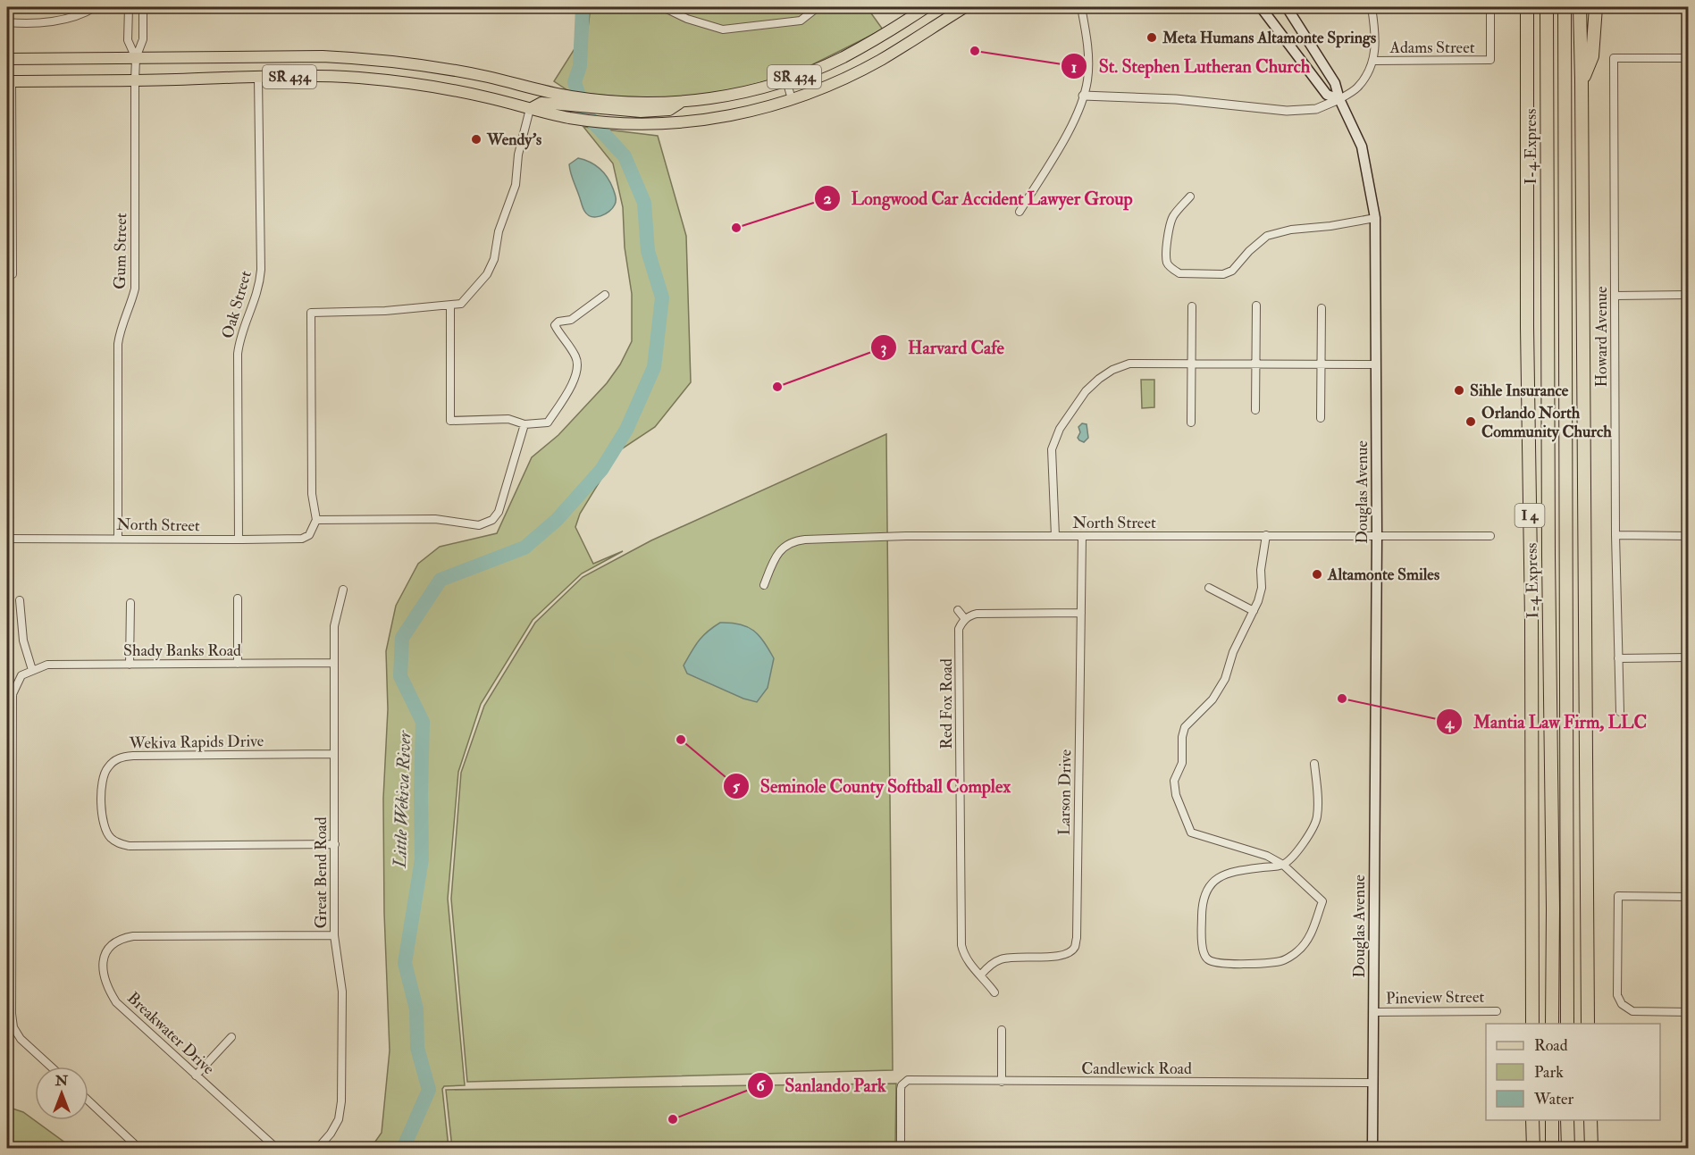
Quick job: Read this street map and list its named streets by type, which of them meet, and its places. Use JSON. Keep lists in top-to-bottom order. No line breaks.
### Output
{"streets":{"highway":["I-4 Express","I 4"],"main road":["SR 434","Douglas Avenue"],"street":["Adams Street","Gum Street","Oak Street","Howard Avenue","North Street","Shady Banks Road","Red Fox Road","Wekiva Rapids Drive","Larson Drive","Great Bend Road","Pineview Street","Breakwater Drive","Candlewick Road"]},"crossings":[["SR 434","Gum Street"],["SR 434","Oak Street"],["Gum Street","North Street"],["Oak Street","North Street"],["Douglas Avenue","North Street"],["Douglas Avenue","Pineview Street"],["Douglas Avenue","Candlewick Road"],["North Street","Larson Drive"],["Shady Banks Road","Great Bend Road"],["Red Fox Road","Larson Drive"],["Wekiva Rapids Drive","Great Bend Road"],["Great Bend Road","Breakwater Drive"]],"water":["Little Wekiva River"],"places":["Meta Humans Altamonte Springs","St. Stephen Lutheran Church","Wendy's","Longwood Car Accident Lawyer Group","Harvard Cafe","Sihle Insurance","Orlando North Community Church","Altamonte Smiles","Mantia Law Firm, LLC","Seminole County Softball Complex","Sanlando Park"],"legend":["Road","Park","Water"],"north":"top"}
